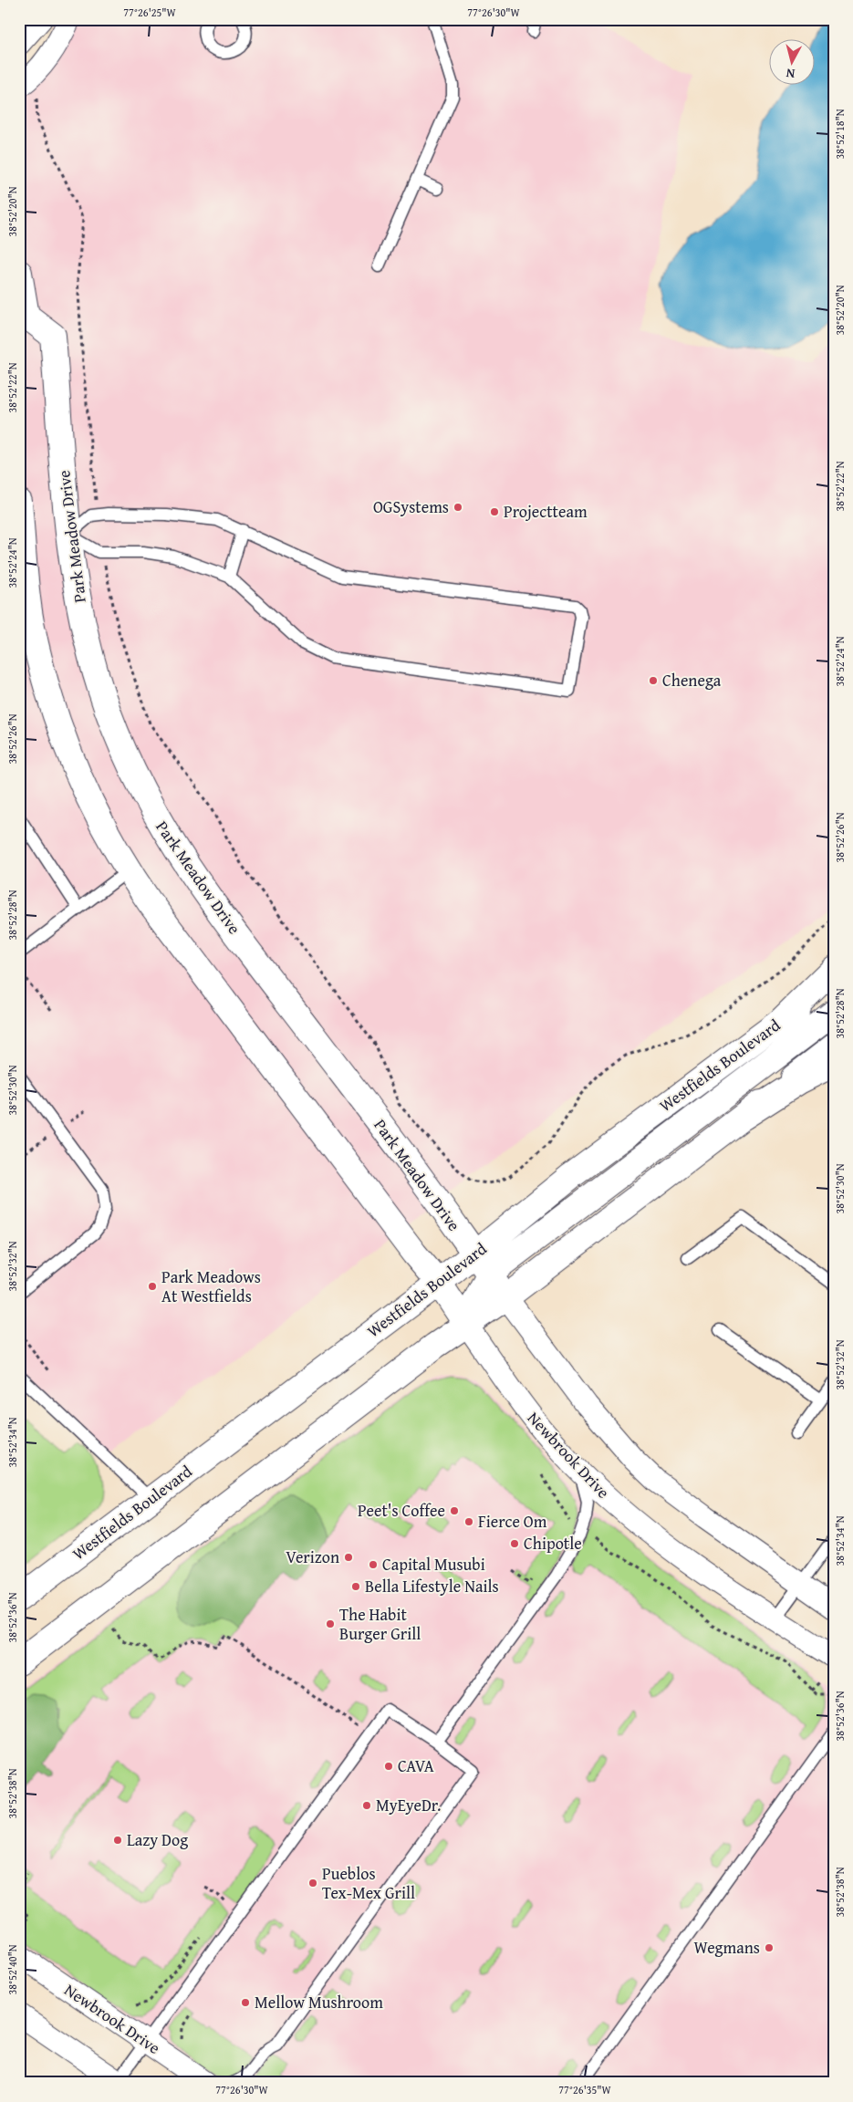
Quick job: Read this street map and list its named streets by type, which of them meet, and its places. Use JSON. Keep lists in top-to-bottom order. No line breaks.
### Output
{"streets":{"main road":["Park Meadow Drive","Westfields Boulevard","Newbrook Drive"]},"crossings":[["Park Meadow Drive","Westfields Boulevard"],["Westfields Boulevard","Newbrook Drive"]],"places":["OGSystems","Projectteam","Chenega","Park Meadows At Westfields","Peet's Coffee","Fierce Om","Chipotle","Verizon","Capital Musubi","Bella Lifestyle Nails","The Habit Burger Grill","CAVA","MyEyeDr.","Lazy Dog","Pueblos Tex-Mex Grill","Wegmans","Mellow Mushroom"],"north":"bottom","coordinates":["77°26'25\"W","77°26'30\"W","38°52'18\"N","38°52'20\"N","38°52'22\"N","38°52'24\"N","38°52'26\"N","38°52'28\"N","38°52'30\"N","38°52'32\"N","38°52'34\"N","38°52'36\"N","38°52'38\"N","38°52'40\"N","77°26'35\"W"]}
